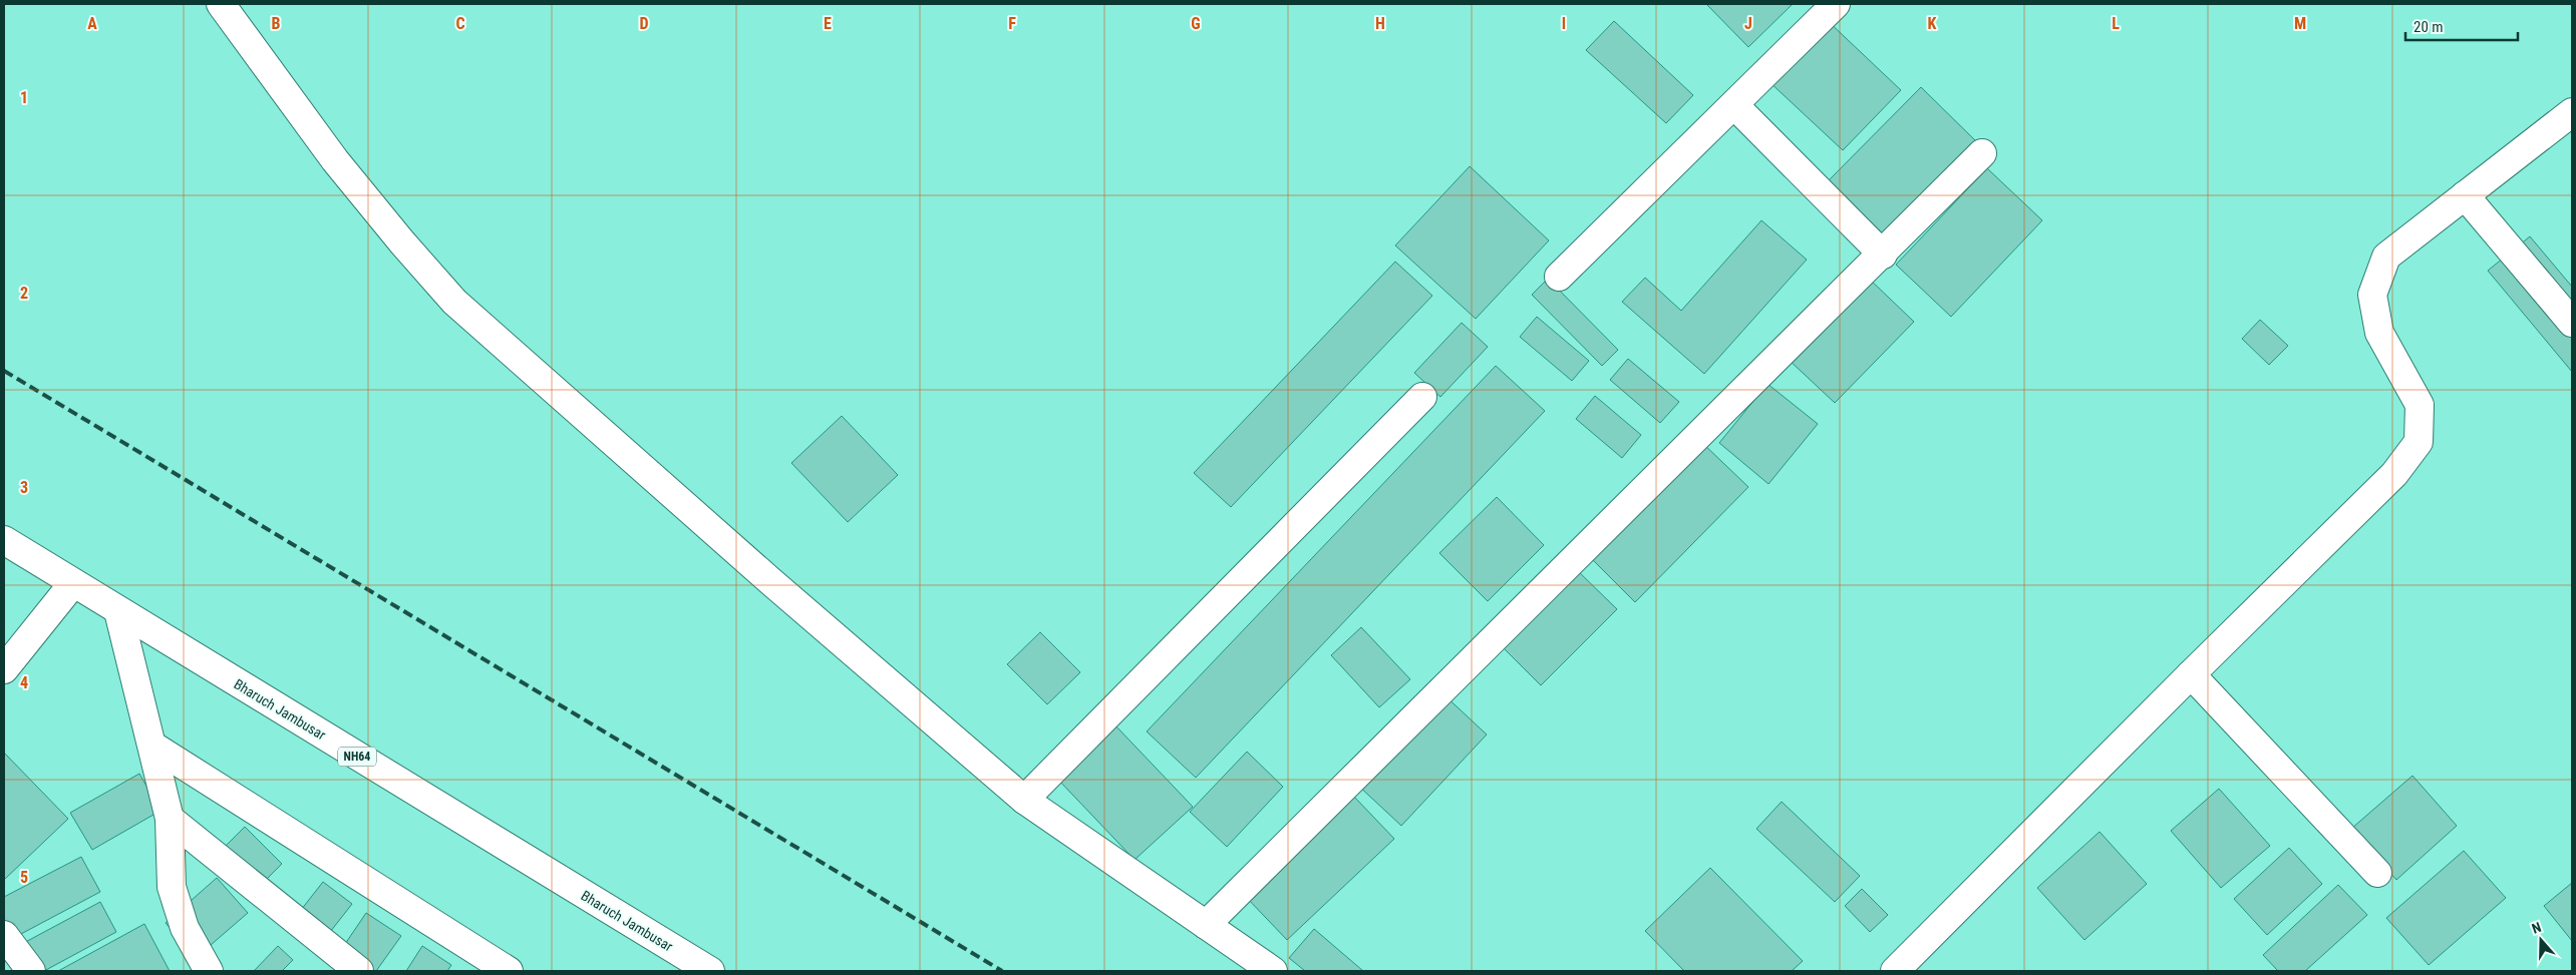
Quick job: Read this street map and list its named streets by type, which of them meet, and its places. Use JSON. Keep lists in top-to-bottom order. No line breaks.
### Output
{"streets":{"main road":["Bharuch Jambusar","NH64"]},"scale_bar":"20 m","north":"top","grid":{"columns":["A","B","C","D","E","F","G","H","I","J","K","L","M"],"rows":["1","2","3","4","5"]}}
